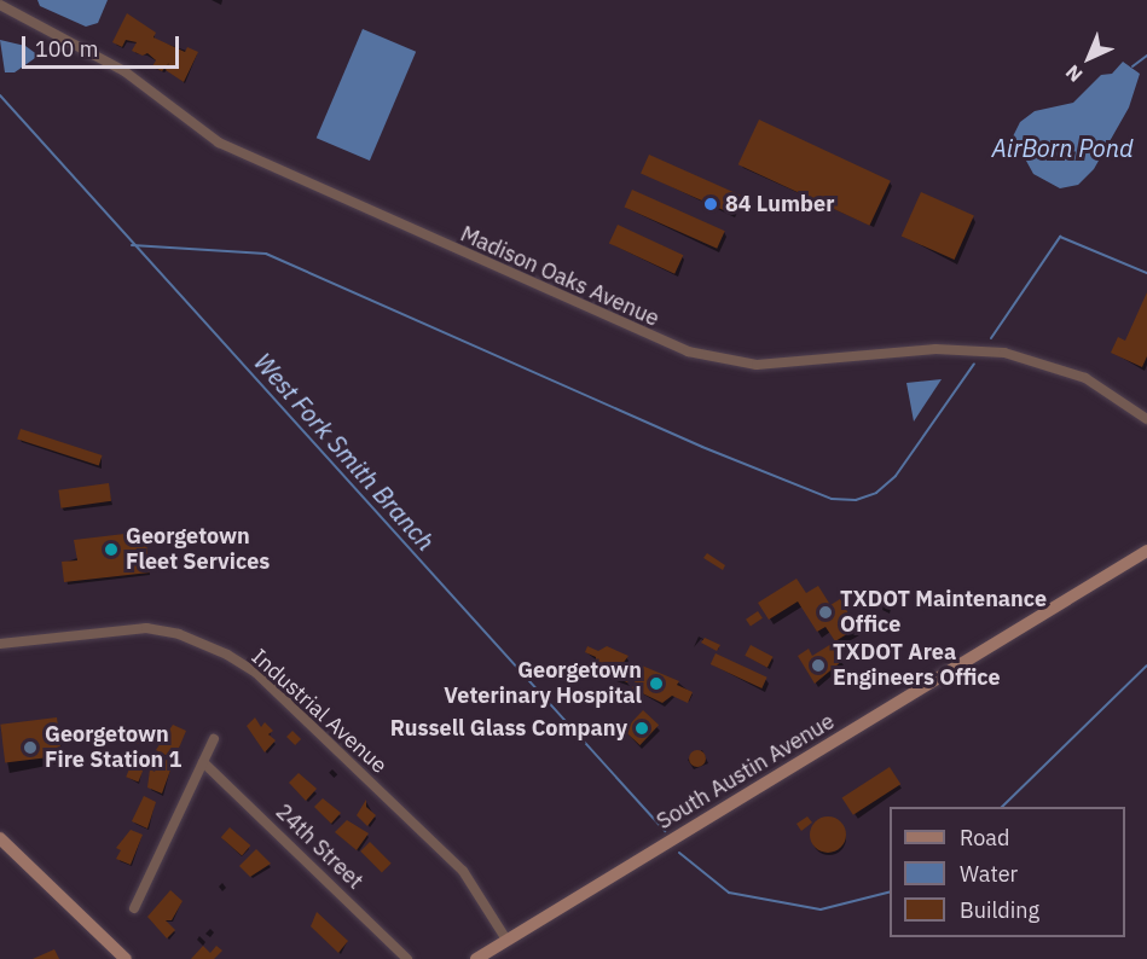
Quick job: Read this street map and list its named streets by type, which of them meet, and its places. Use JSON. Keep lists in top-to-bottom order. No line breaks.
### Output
{"streets":{"main road":["South Austin Avenue"],"street":["Madison Oaks Avenue","Industrial Avenue","24th Street"]},"crossings":[["Industrial Avenue","South Austin Avenue"]],"water":["AirBorn Pond","West Fork Smith Branch"],"places":["84 Lumber","Georgetown Fleet Services","TXDOT Maintenance Office","TXDOT Area Engineers Office","Georgetown Veterinary Hospital","Russell Glass Company","Georgetown Fire Station 1"],"legend":["Road","Water","Building"],"scale_bar":"100 m","north":"bottom left"}
